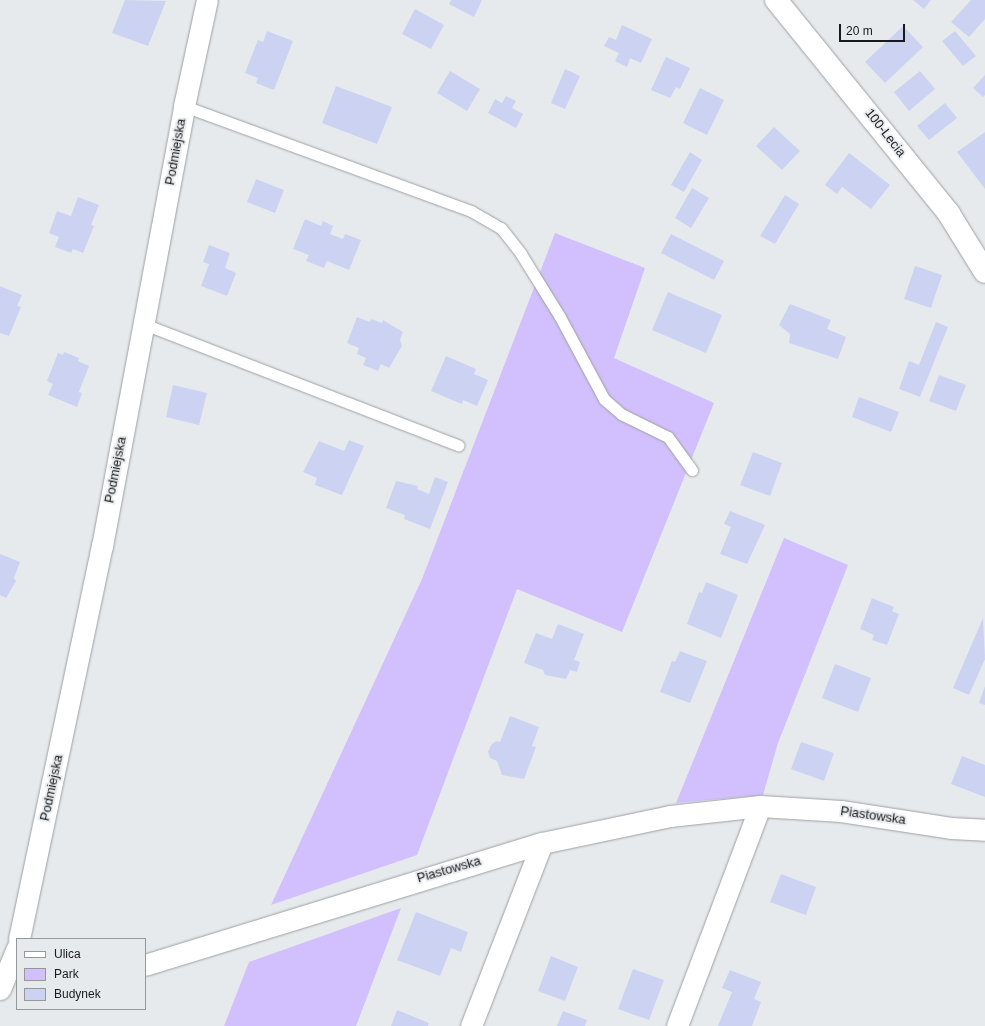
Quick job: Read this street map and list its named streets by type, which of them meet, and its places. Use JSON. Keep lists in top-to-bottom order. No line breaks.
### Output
{"streets":{"street":["100-Lecia","Podmiejska","Piastowska"]},"legend":["Ulica","Park","Budynek"],"scale_bar":"20 m"}
